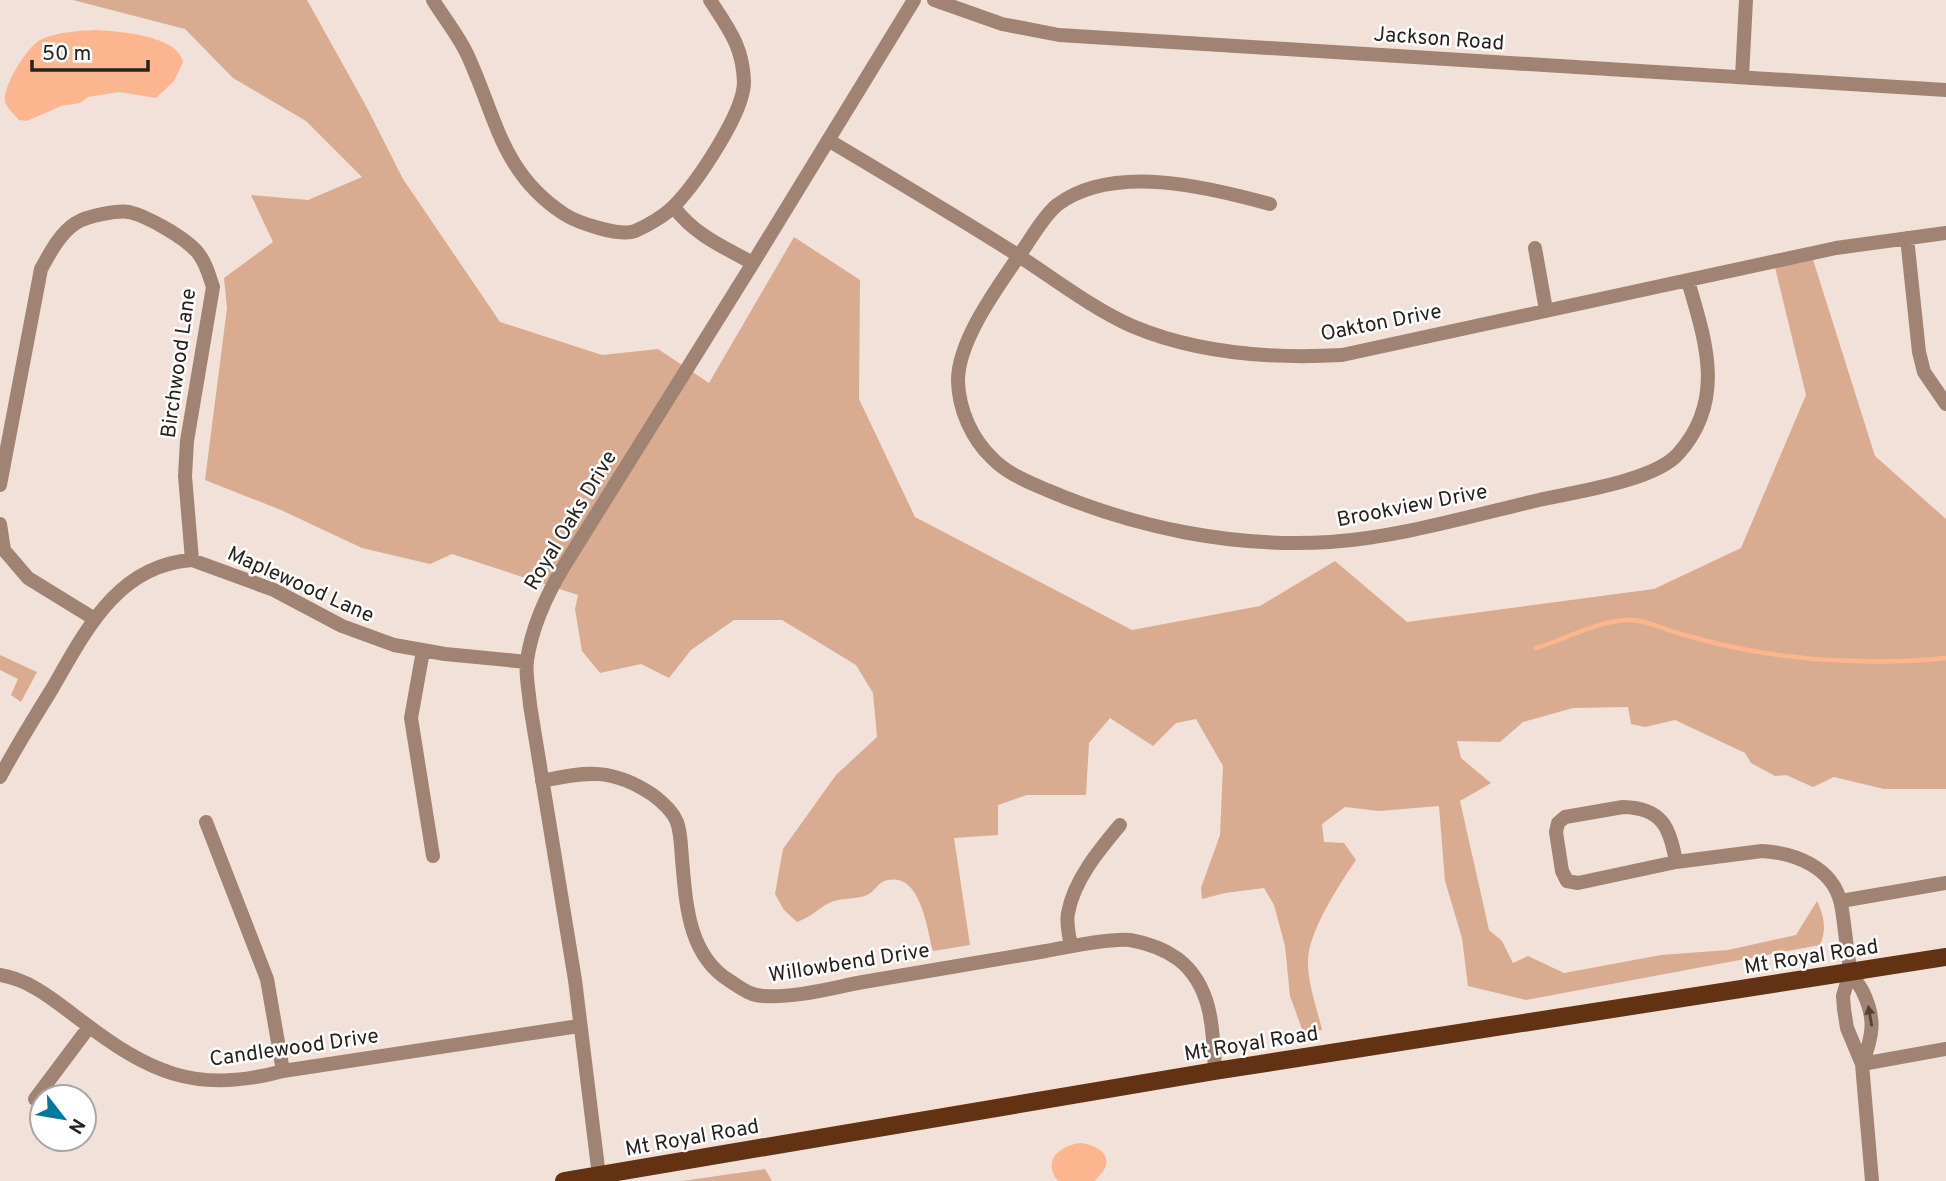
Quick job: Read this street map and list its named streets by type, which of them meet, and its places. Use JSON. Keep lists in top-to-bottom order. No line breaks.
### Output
{"streets":{"main road":["Mt Royal Road"],"street":["Jackson Road","Oakton Drive","Birchwood Lane","Brookview Drive","Royal Oaks Drive","Maplewood Lane","Willowbend Drive","Candlewood Drive"]},"crossings":[["Oakton Drive","Brookview Drive"],["Oakton Drive","Royal Oaks Drive"],["Birchwood Lane","Maplewood Lane"],["Royal Oaks Drive","Maplewood Lane"],["Royal Oaks Drive","Mt Royal Road"],["Royal Oaks Drive","Willowbend Drive"],["Royal Oaks Drive","Candlewood Drive"],["Mt Royal Road","Willowbend Drive"]],"scale_bar":"50 m","north":"bottom right"}
